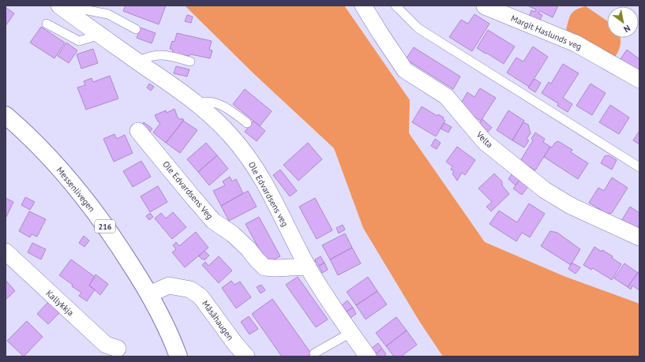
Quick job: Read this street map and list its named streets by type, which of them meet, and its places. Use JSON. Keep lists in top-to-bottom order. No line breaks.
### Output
{"streets":{"main road":["Messenlivegen","216"],"street":["Margit Haslunds veg","Velta","Ole Edvardsens Veg","Ole Edvardsens veg","Kallykkja","Måsåhaugen"]},"crossings":[["Messenlivegen","Måsåhaugen"],["Ole Edvardsens Veg","Ole Edvardsens veg"]],"north":"bottom right"}
